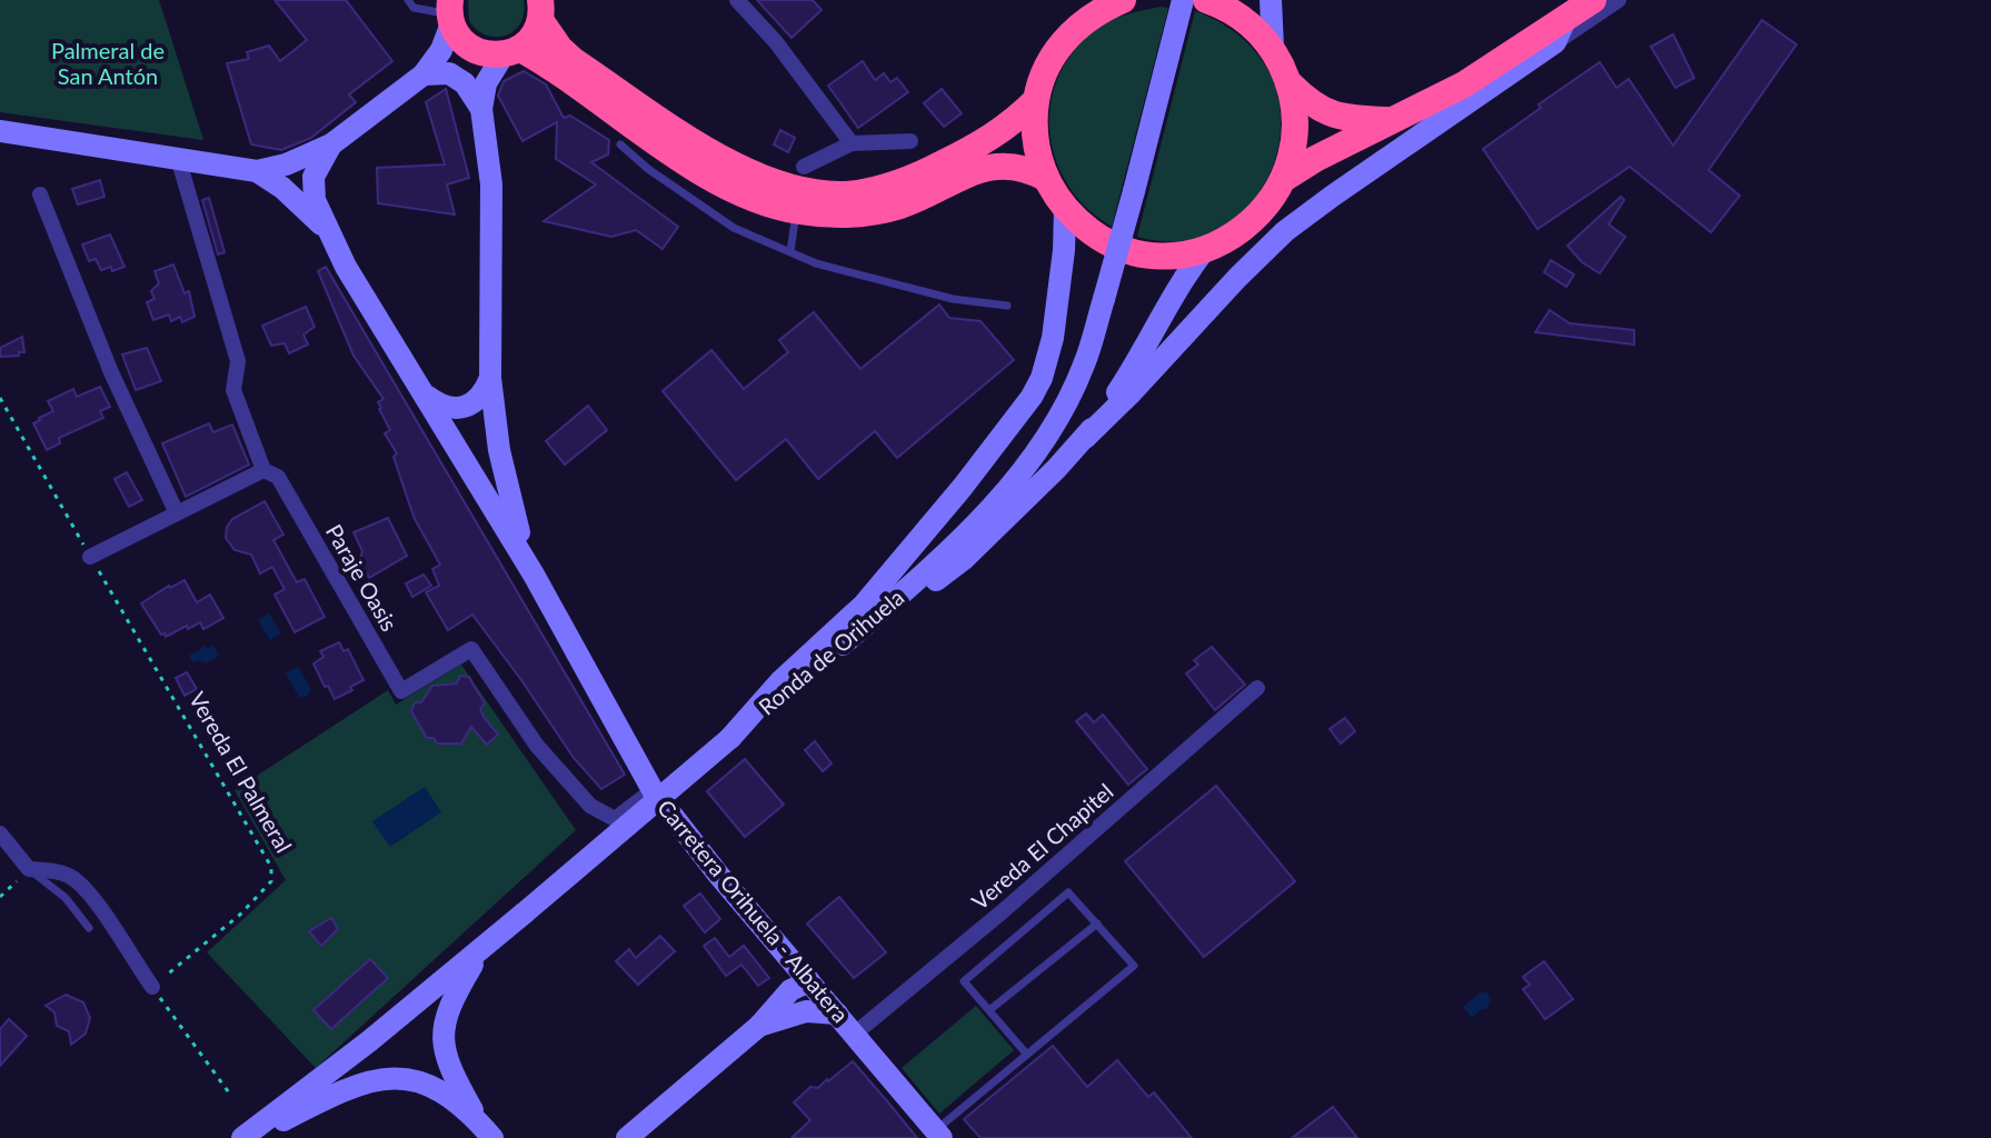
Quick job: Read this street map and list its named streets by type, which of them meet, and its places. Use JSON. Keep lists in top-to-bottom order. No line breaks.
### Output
{"streets":{"main road":["Ronda de Orihuela","Carretera Orihuela - Albatera"],"street":["Paraje Oasis","Vereda El Chapitel"],"path":["Vereda El Palmeral"]},"crossings":[["Paraje Oasis","Carretera Orihuela - Albatera"],["Vereda El Chapitel","Carretera Orihuela - Albatera"]],"parks":["Palmeral de San Antón"]}
